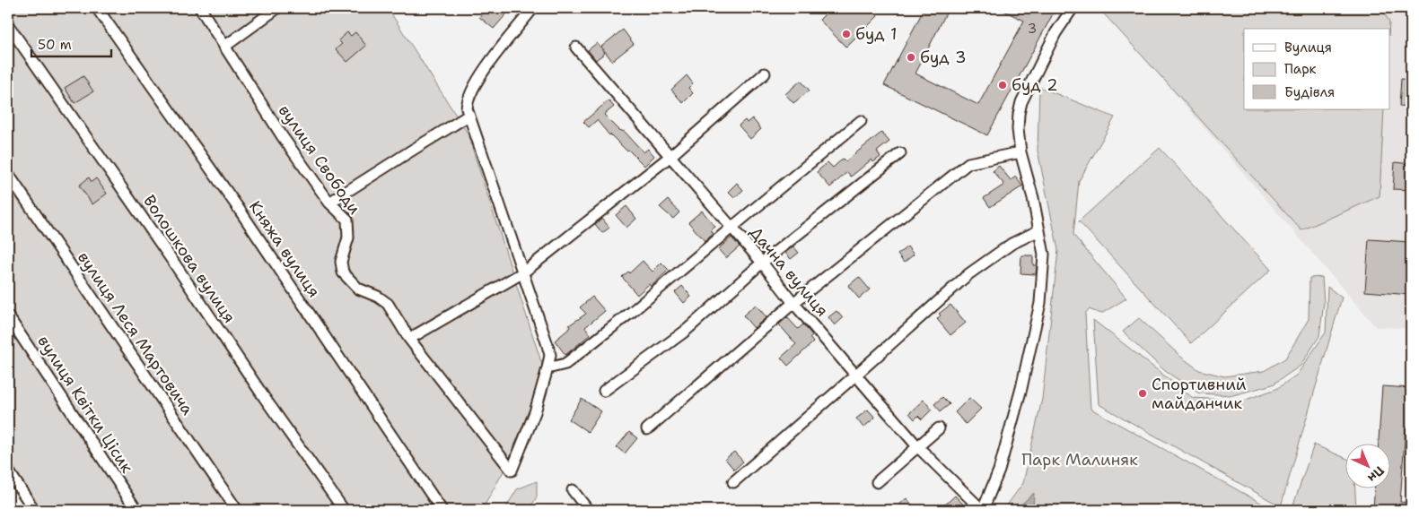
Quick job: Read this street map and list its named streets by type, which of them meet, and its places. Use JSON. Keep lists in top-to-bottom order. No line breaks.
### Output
{"streets":{"street":["вулиця Свободи","Княжа вулиця","Волошкова вулиця","Дачна вулиця","вулиця Леся Мартовича","вулиця Квітки Цісик"]},"parks":["Парк Малиняк"],"places":["буд 1","буд 3","буд 2","Спортивний майданчик"],"house_numbers":["3"],"legend":["Вулиця","Парк","Будівля"],"scale_bar":"50 m","north":"bottom right"}
